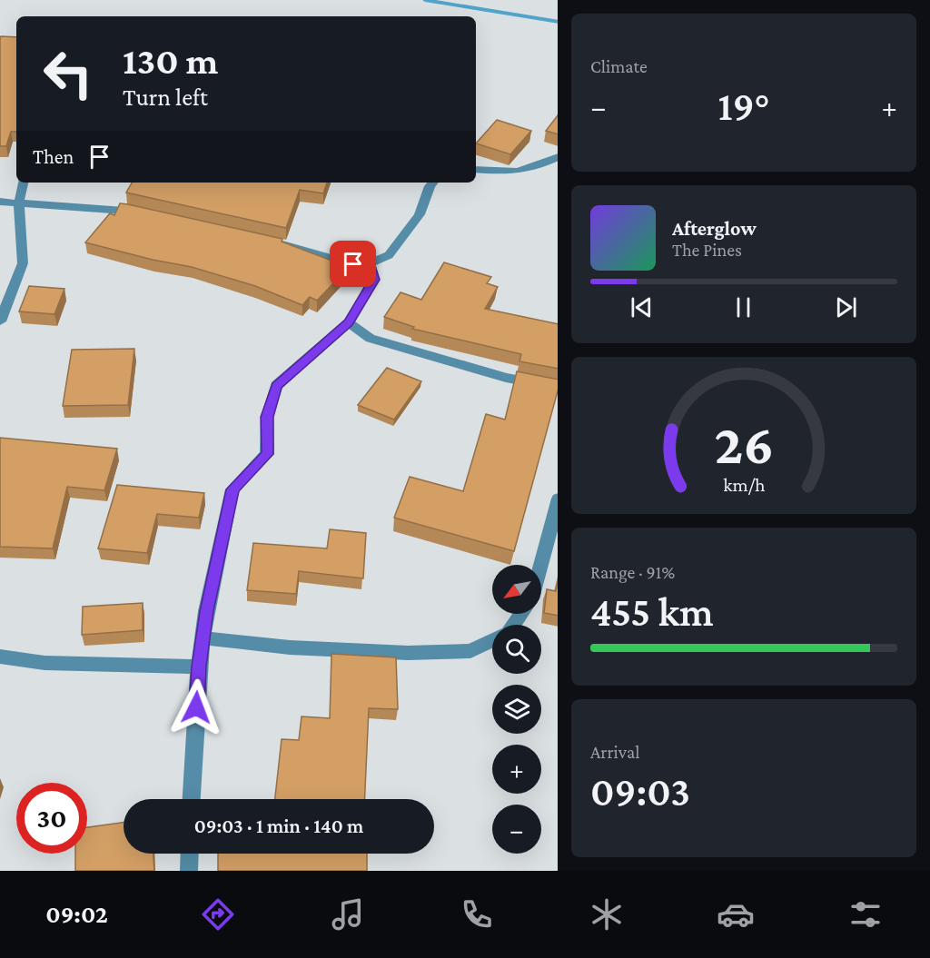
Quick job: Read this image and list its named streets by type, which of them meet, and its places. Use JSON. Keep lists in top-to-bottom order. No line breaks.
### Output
{"north":"bottom left","page":{"tile":["Climate",["Range · 91%","455 km"],["Arrival","09:03"]],"turn":["130 m","Turn left"],"heat":["−","19°","+"],"then":"Then","song":["Afterglow","The Pines"],"map_buttons":["+","−"],"limit":"30","trip":"09:03 · 1 min · 140 m","tabs":"09:02","gauge":["26","km/h"]}}
